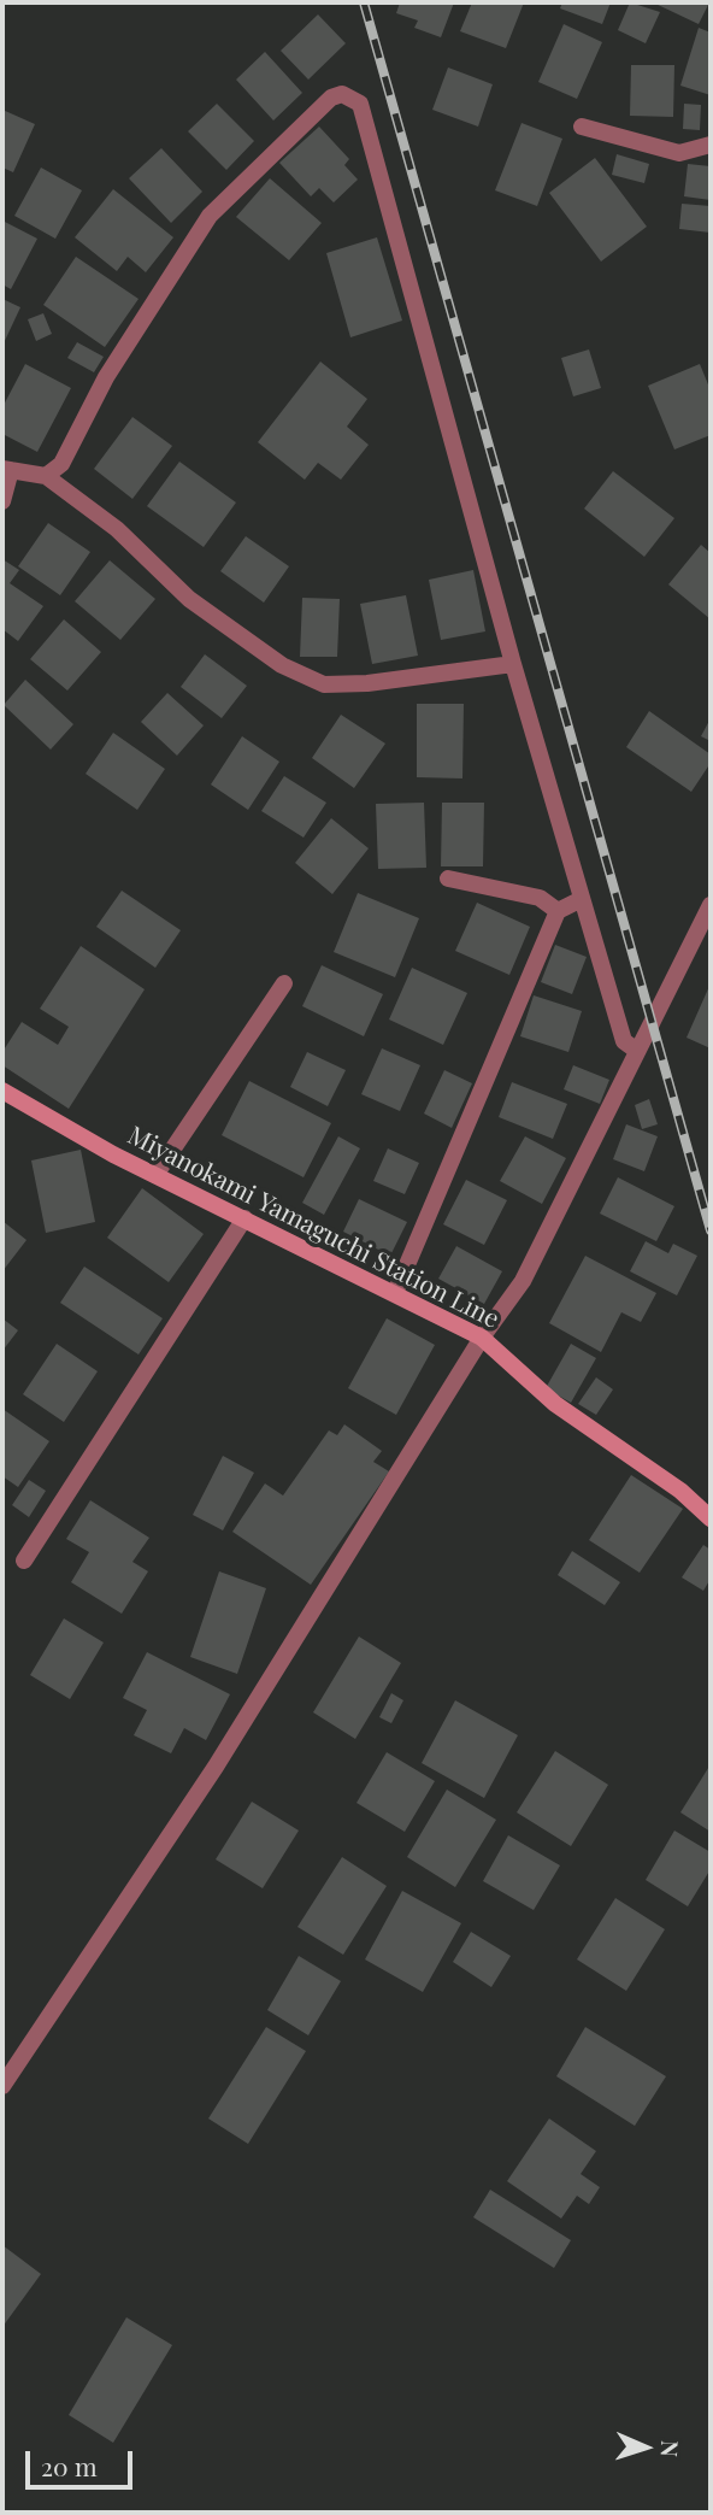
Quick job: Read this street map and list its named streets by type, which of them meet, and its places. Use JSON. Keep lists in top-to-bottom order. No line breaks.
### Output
{"streets":{"main road":["Miyanokami Yamaguchi Station Line"]},"scale_bar":"20 m","north":"right"}
